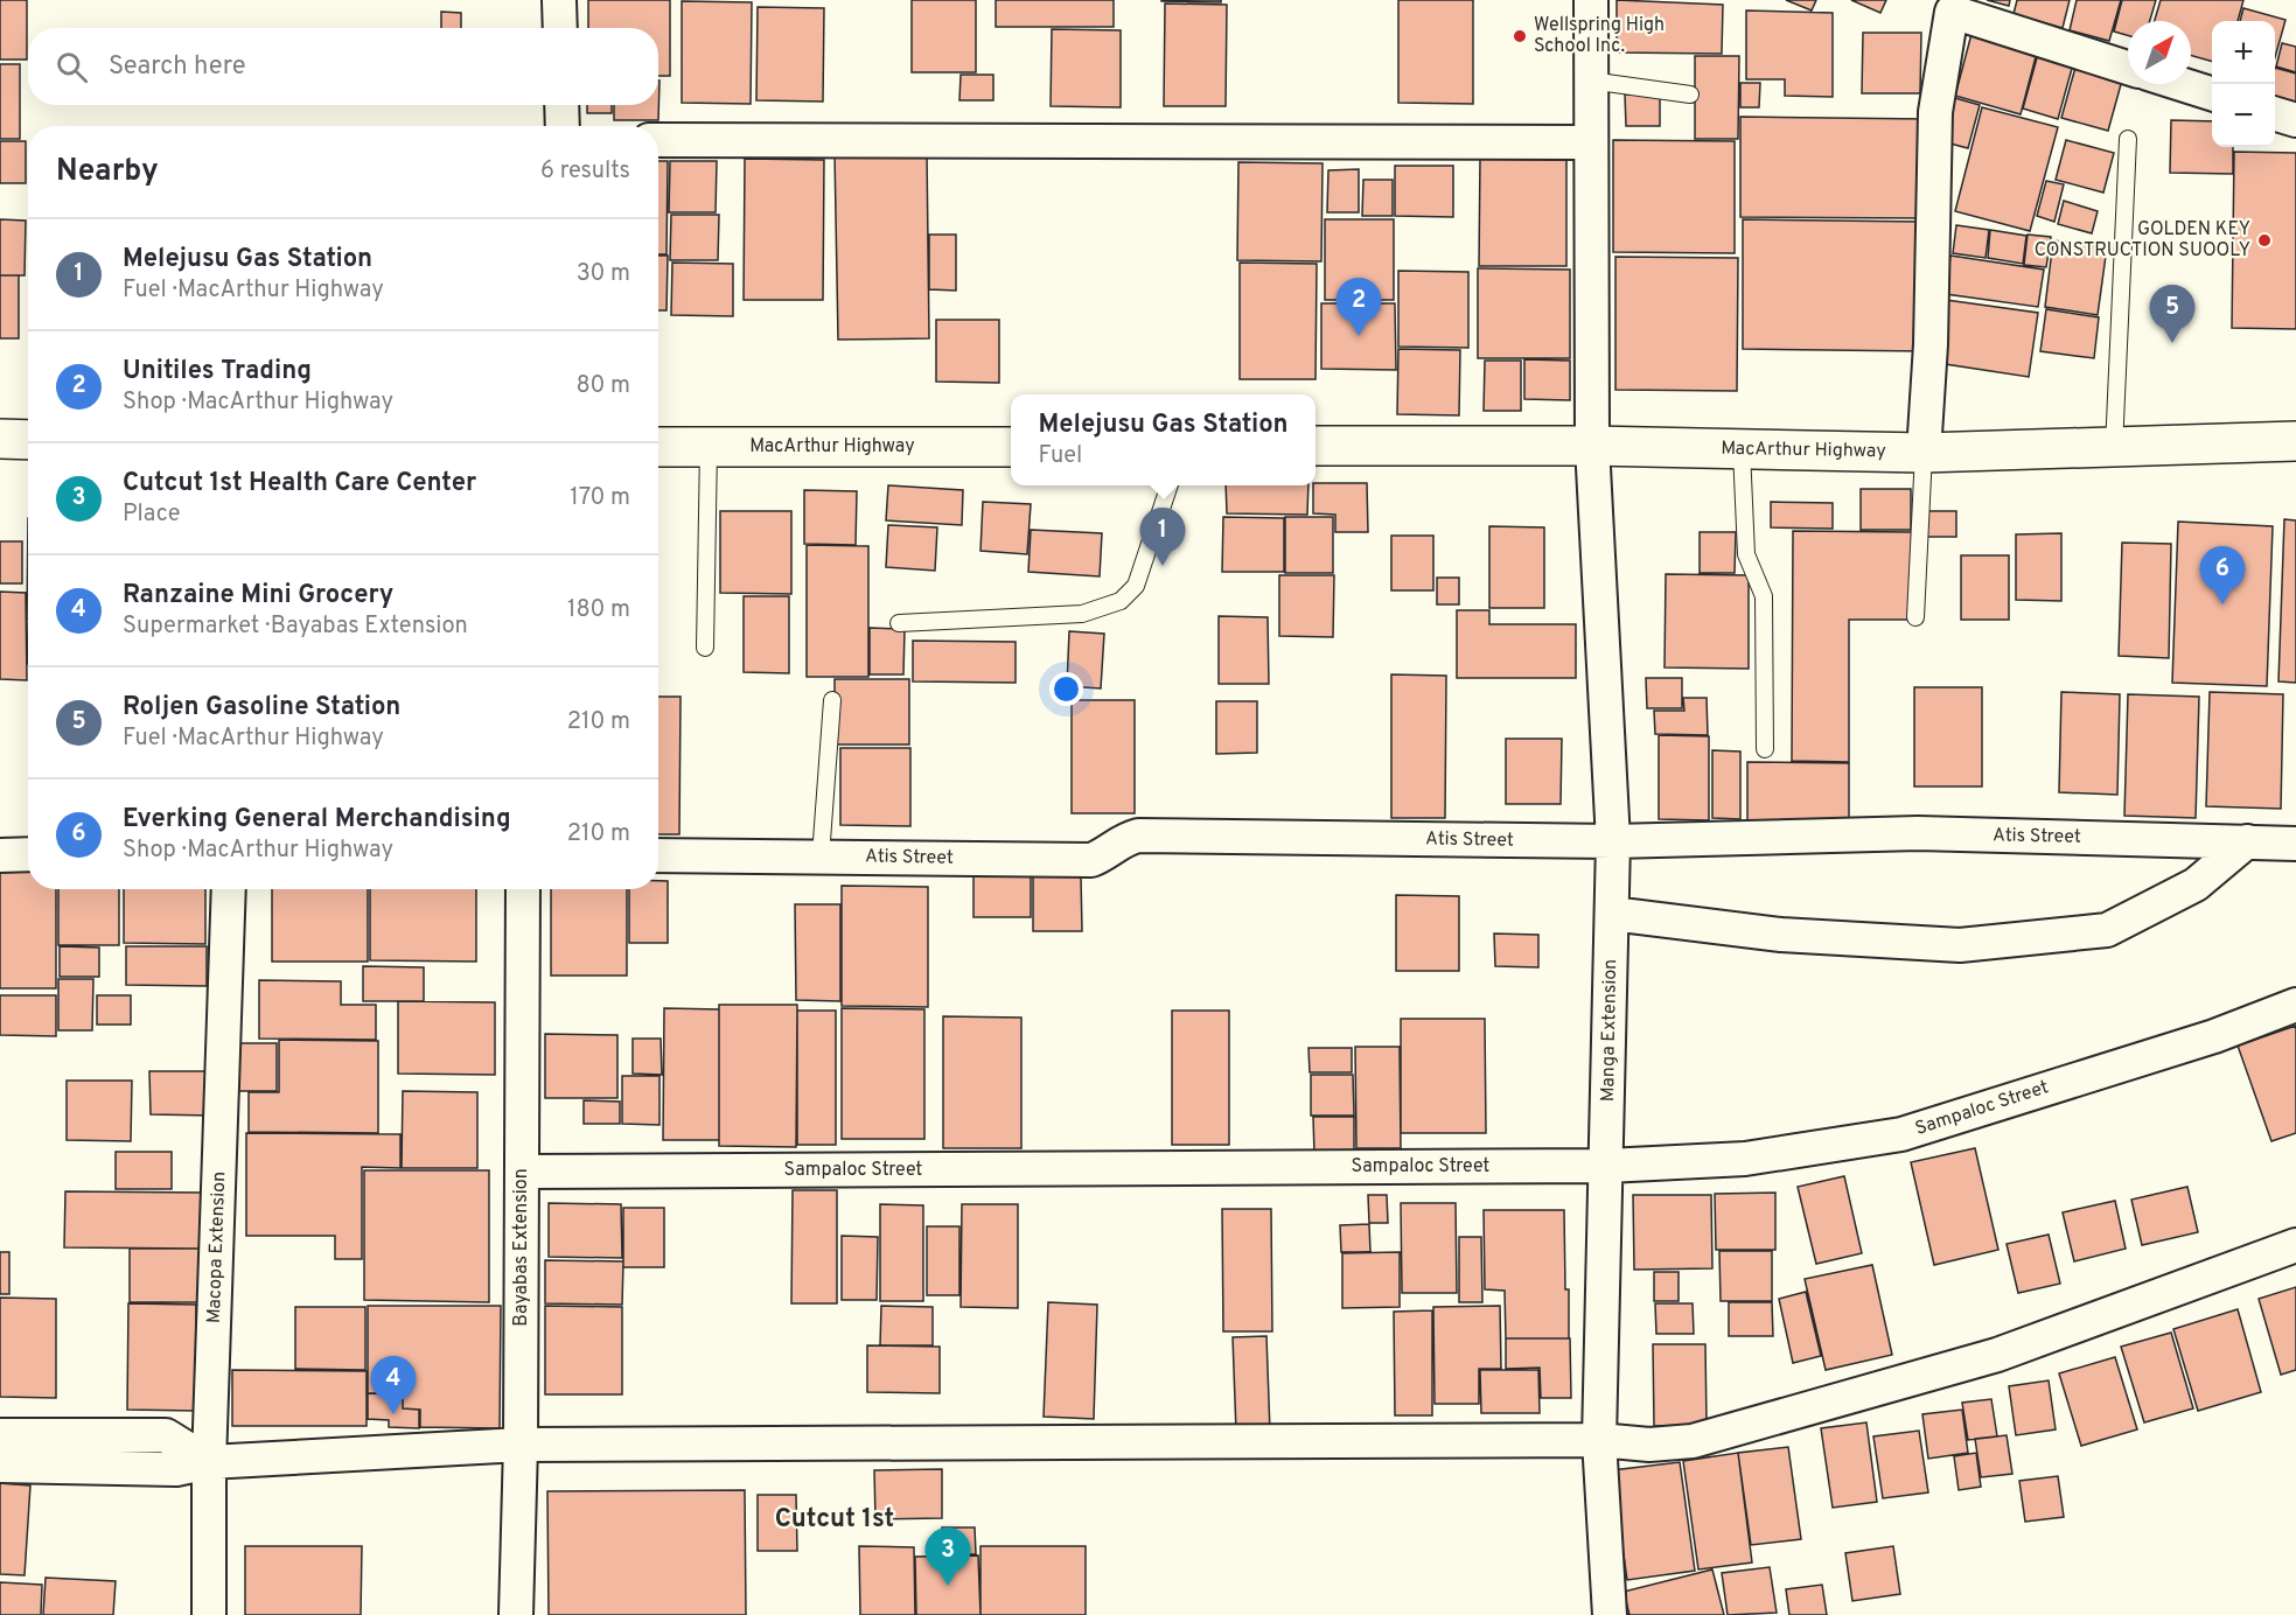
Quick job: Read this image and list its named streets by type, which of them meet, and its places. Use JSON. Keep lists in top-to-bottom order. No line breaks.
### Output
{"streets":{"highway":["MacArthur Highway"],"street":["Atis Street","Manga Extension","Sampaloc Street","Macopa Extension","Bayabas Extension"]},"crossings":[["MacArthur Highway","Manga Extension"],["Atis Street","Manga Extension"],["Manga Extension","Sampaloc Street"],["Sampaloc Street","Bayabas Extension"]],"districts":["Cutcut 1st"],"places":["Wellspring High School Inc.","GOLDEN KEY CONSTRUCTION SUOOLY"],"north":"top right","page":{"map_buttons":["+","−"],"search":"Search here","heading":["Nearby","6 results"],"list":[{"mark":"1","name":"Melejusu Gas Station","note":"Fuel · MacArthur Highway","value":"30 m"},{"mark":"2","name":"Unitiles Trading","note":"Shop · MacArthur Highway","value":"80 m"},{"mark":"3","name":"Cutcut 1st Health Care Center","note":"Place","value":"170 m"},{"mark":"4","name":"Ranzaine Mini Grocery","note":"Supermarket · Bayabas Extension","value":"180 m"},{"mark":"5","name":"Roljen Gasoline Station","note":"Fuel · MacArthur Highway","value":"210 m"},{"mark":"6","name":"Everking General Merchandising","note":"Shop · MacArthur Highway","value":"210 m"}],"pins":["2","5","1","6","4","3"],"popup":["Melejusu Gas Station","Fuel"]}}
